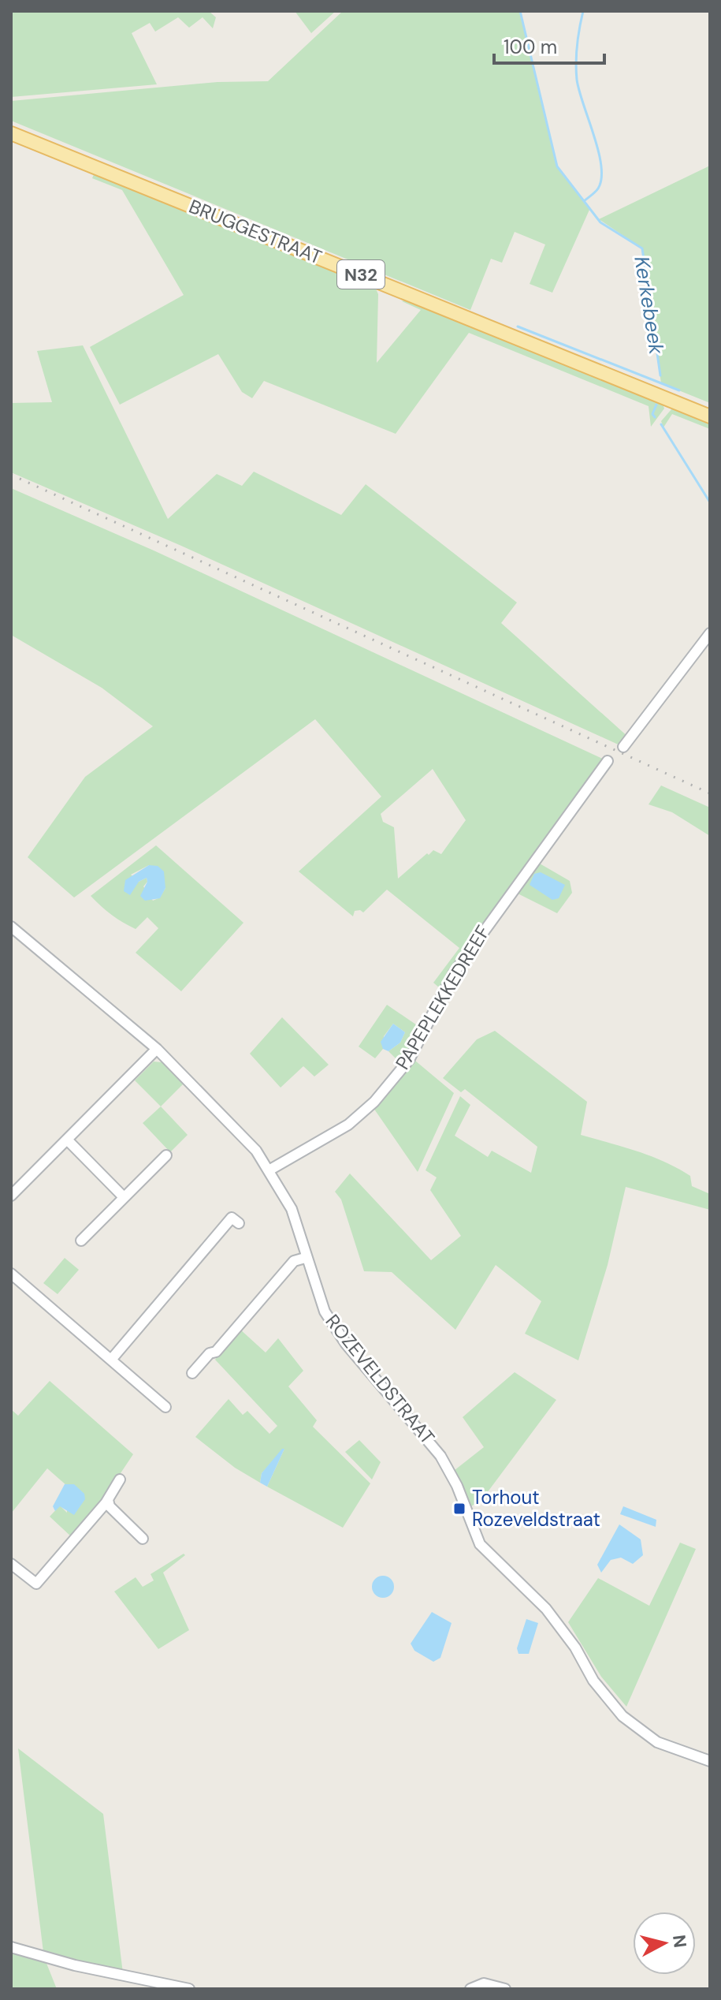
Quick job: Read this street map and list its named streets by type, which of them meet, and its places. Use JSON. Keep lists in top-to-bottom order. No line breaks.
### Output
{"streets":{"main road":["BRUGGESTRAAT","N32"],"street":["PAPEPLEKKEDREEF","ROZEVELDSTRAAT"]},"crossings":[["PAPEPLEKKEDREEF","ROZEVELDSTRAAT"]],"water":["Kerkebeek"],"places":{"transit":["Torhout Rozeveldstraat"]},"scale_bar":"100 m","north":"right"}
